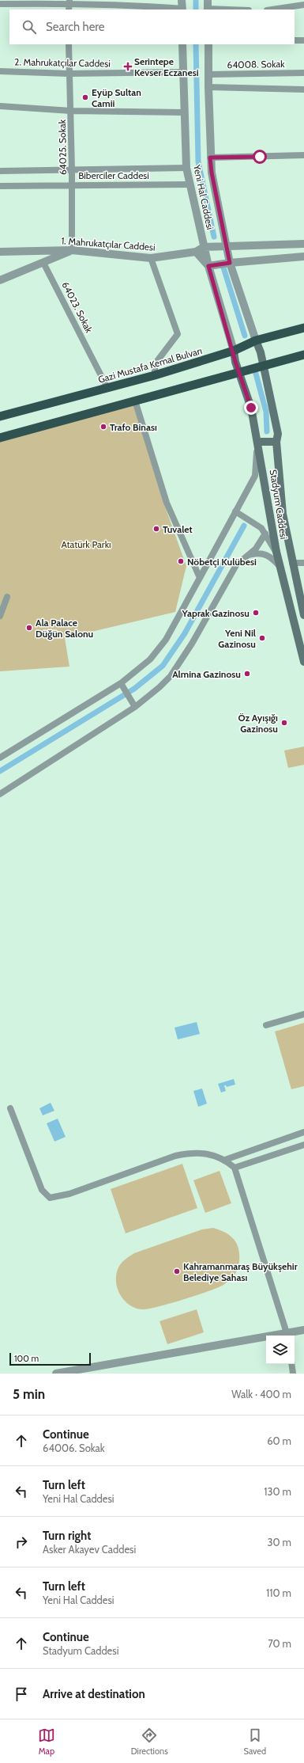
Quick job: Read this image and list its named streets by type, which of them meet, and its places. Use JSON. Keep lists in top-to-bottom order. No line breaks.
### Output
{"streets":{"highway":["Gazi Mustafa Kemal Bulvarı"],"main road":["Stadyum Caddesi"],"street":["2. Mahrukatçılar Caddesi","64008. Sokak","64025. Sokak","Biberciler Caddesi","Yeni Hal Caddesi","1. Mahrukatçılar Caddesi","64023. Sokak"]},"crossings":[["2. Mahrukatçılar Caddesi","64025. Sokak"],["2. Mahrukatçılar Caddesi","Yeni Hal Caddesi"],["64008. Sokak","Yeni Hal Caddesi"],["64025. Sokak","Biberciler Caddesi"],["64025. Sokak","1. Mahrukatçılar Caddesi"],["Biberciler Caddesi","Yeni Hal Caddesi"],["Yeni Hal Caddesi","1. Mahrukatçılar Caddesi"],["Yeni Hal Caddesi","Gazi Mustafa Kemal Bulvarı"],["Yeni Hal Caddesi","Stadyum Caddesi"],["64023. Sokak","Gazi Mustafa Kemal Bulvarı"],["Gazi Mustafa Kemal Bulvarı","Stadyum Caddesi"]],"parks":["Atatürk Parkı"],"places":{"health":["Serintepe Kevser Eczanesi"],"other":["Eyüp Sultan Camii","Trafo Binası","Tuvalet","Nöbetçi Kulübesi","Yaprak Gazinosu","Ala Palace Düğün Salonu","Yeni Nil Gazinosu","Almina Gazinosu","Öz Ayışığı Gazinosu","Kahramanmaraş Büyükşehir Belediye Sahası"]},"scale_bar":"100 m","page":{"search":"Search here","scale":"100 m","heading":["5 min","Walk · 400 m"],"list":[["Continue","64006. Sokak","60 m"],["Turn left","Yeni Hal Caddesi","130 m"],["Turn right","Asker Akayev Caddesi","30 m"],["Turn left","Yeni Hal Caddesi","110 m"],["Continue","Stadyum Caddesi","70 m"],"Arrive at destination"],"nav":["Map","Directions","Saved"]}}
